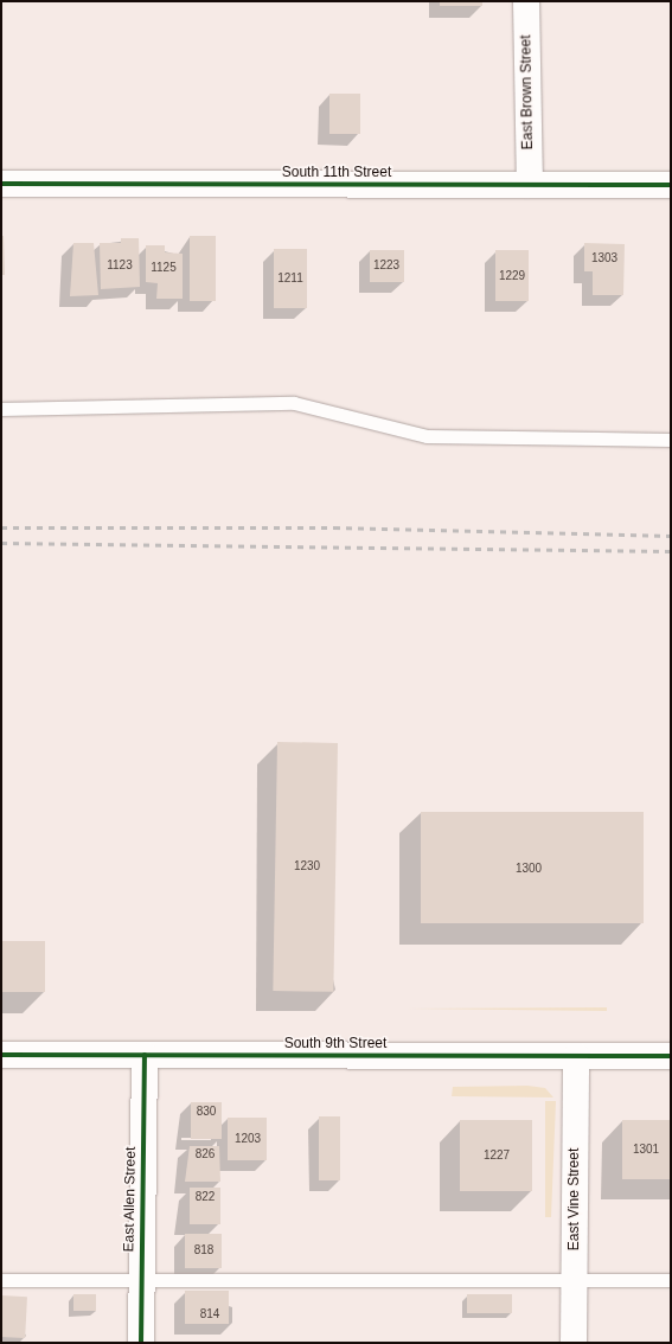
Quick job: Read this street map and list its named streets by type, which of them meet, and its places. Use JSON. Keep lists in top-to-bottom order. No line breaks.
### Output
{"streets":{"street":["East Brown Street","South 11th Street","South 9th Street","East Allen Street","East Vine Street"]},"crossings":[["East Brown Street","South 11th Street"],["South 9th Street","East Allen Street"],["South 9th Street","East Vine Street"]],"house_numbers":["1303","1123","1223","1125","1229","1211","1230","1300","830","1203","1301","826","1227","822","818","814"]}
